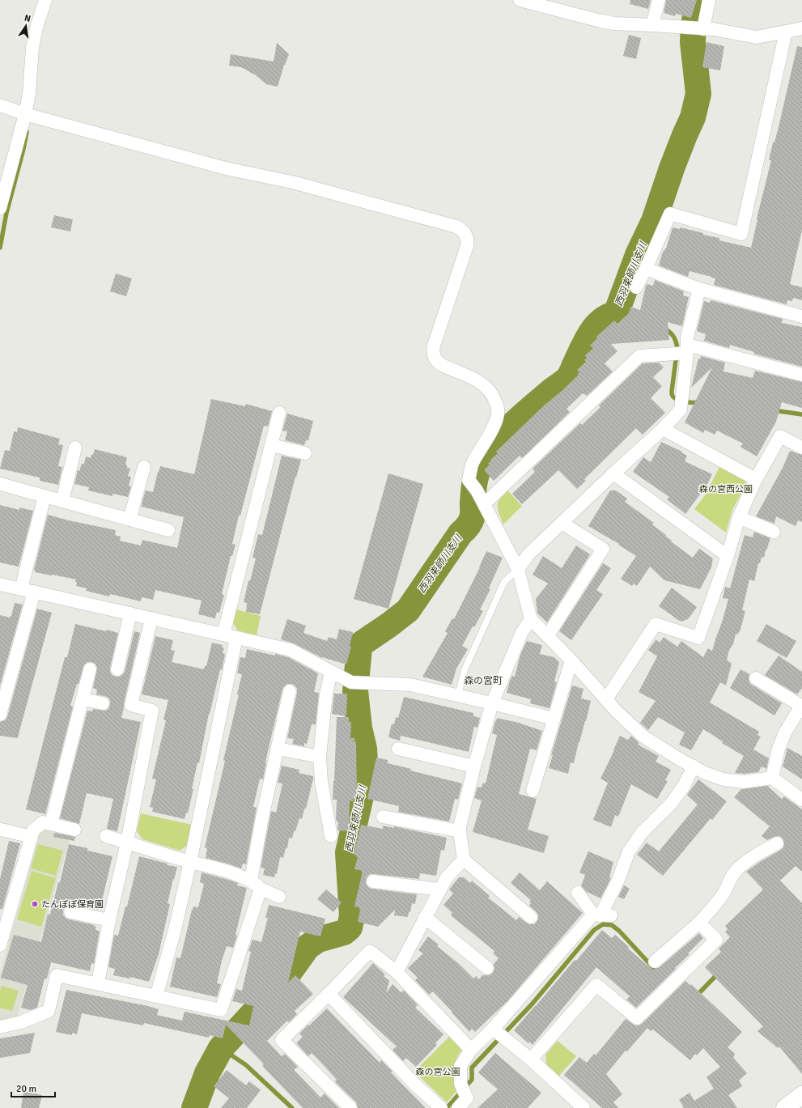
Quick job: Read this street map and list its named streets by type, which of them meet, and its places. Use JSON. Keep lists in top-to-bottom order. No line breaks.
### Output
{"districts":["森の宮町"],"water":["西羽束師川支川"],"parks":["森の宮西公園","森の宮公園"],"places":["たんぽぽ保育園"],"scale_bar":"20 m","north":"top"}
